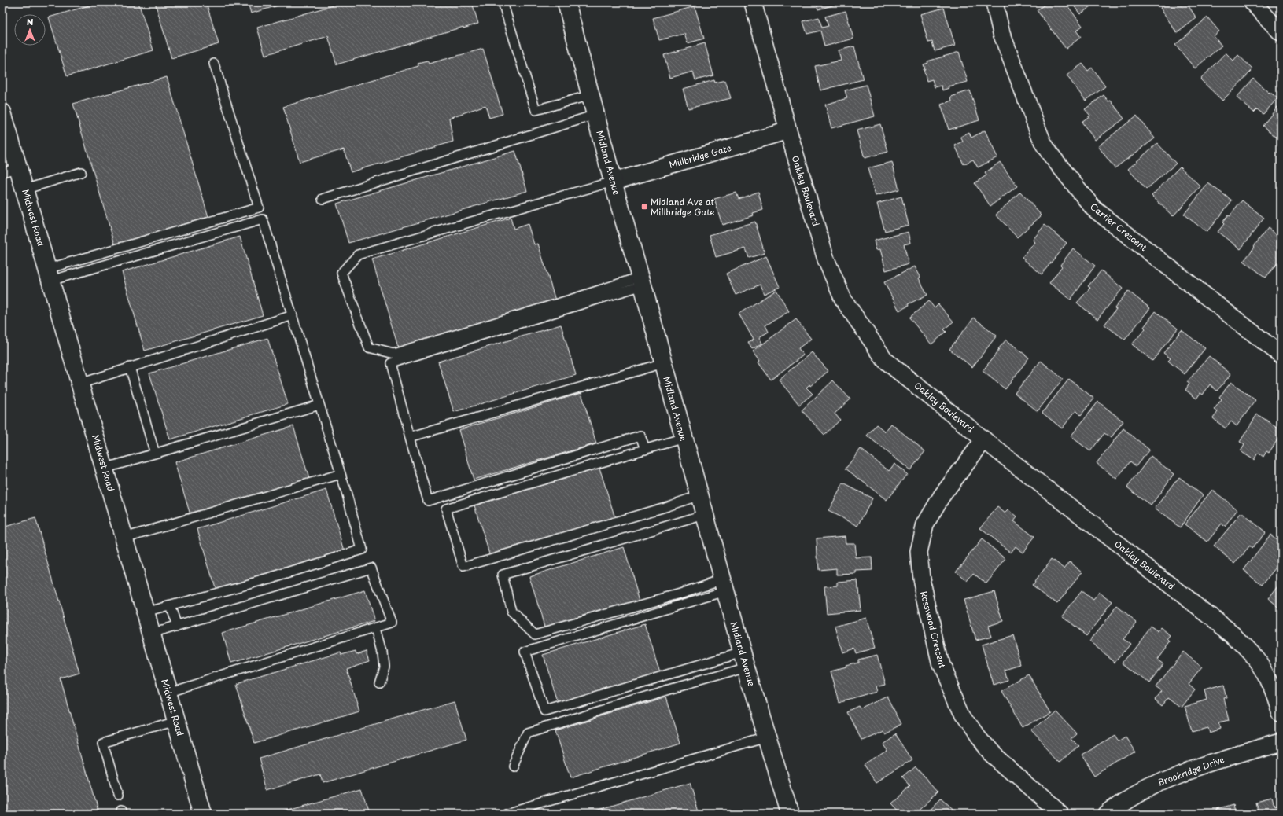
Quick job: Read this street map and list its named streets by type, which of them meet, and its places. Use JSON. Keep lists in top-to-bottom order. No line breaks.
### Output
{"streets":{"main road":["Midland Avenue","Midwest Road"],"street":["Millbridge Gate","Oakley Boulevard","Cartier Crescent","Rosswood Crescent","Brookridge Drive"]},"crossings":[["Millbridge Gate","Midland Avenue"],["Millbridge Gate","Oakley Boulevard"],["Oakley Boulevard","Rosswood Crescent"]],"places":{"transit":["Midland Ave at Millbridge Gate"]},"north":"top"}
